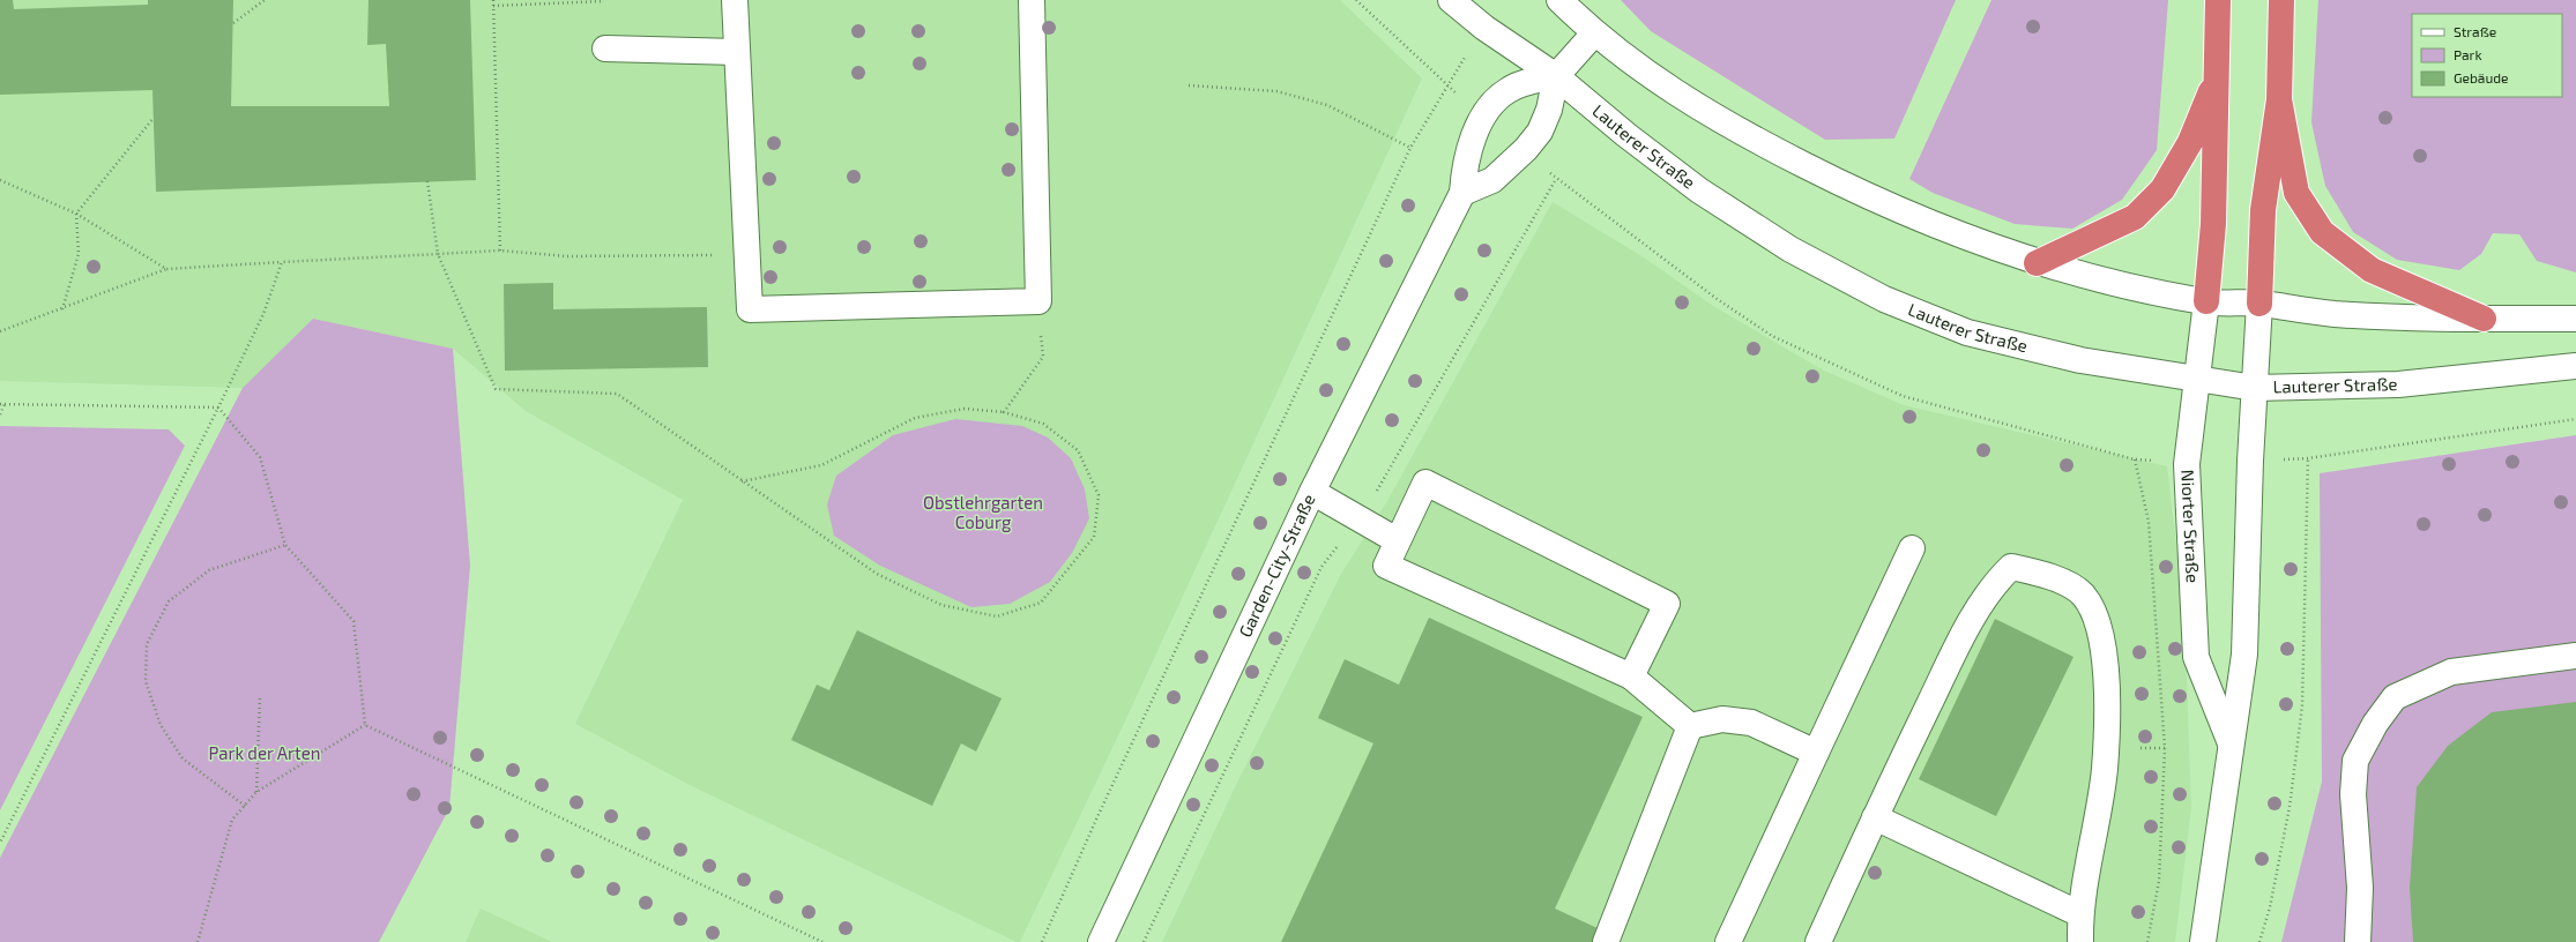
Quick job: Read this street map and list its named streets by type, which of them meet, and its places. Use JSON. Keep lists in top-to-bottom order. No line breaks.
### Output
{"streets":{"street":["Lauterer Straße","Niorter Straße","Garden-City-Straße"]},"crossings":[["Lauterer Straße","Niorter Straße"],["Lauterer Straße","Garden-City-Straße"]],"parks":["Obstlehrgarten Coburg","Park der Arten"],"legend":["Straße","Park","Gebäude"]}
